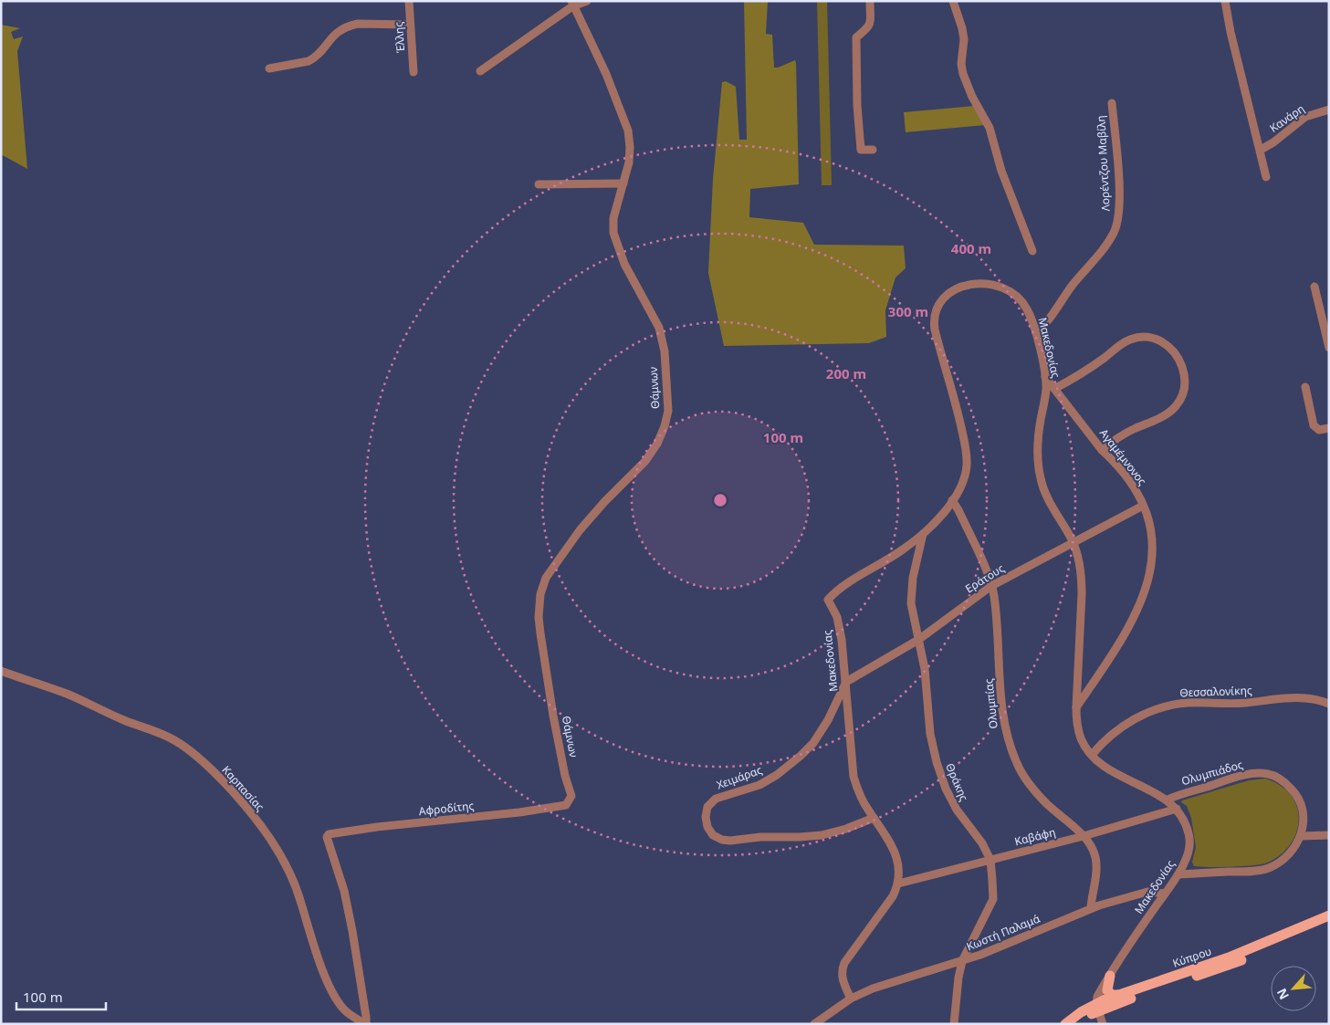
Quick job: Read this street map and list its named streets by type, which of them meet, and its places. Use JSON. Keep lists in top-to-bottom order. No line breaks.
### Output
{"streets":{"main road":["Κύπρου"],"street":["Έλλης","Κανάρη","Λορέντζου Μαβίλη","Μακεδονίας","Θάμνων","Αγαμέμνονος","Εράτους","Θεσσαλονίκης","Ολυμπίας","Ολυμπιάδος","Χειμάρας","Θράκης","Καρπασίας","Αφροδίτης","Καβάφη","Κωστή Παλαμά"]},"crossings":[["Λορέντζου Μαβίλη","Μακεδονίας"],["Μακεδονίας","Αγαμέμνονος"],["Μακεδονίας","Εράτους"],["Μακεδονίας","Θεσσαλονίκης"],["Μακεδονίας","Ολυμπίας"],["Μακεδονίας","Ολυμπιάδος"],["Μακεδονίας","Χειμάρας"],["Μακεδονίας","Θράκης"],["Μακεδονίας","Καβάφη"],["Μακεδονίας","Κωστή Παλαμά"],["Μακεδονίας","Κύπρου"],["Θάμνων","Αφροδίτης"],["Αγαμέμνονος","Εράτους"],["Εράτους","Ολυμπίας"],["Εράτους","Χειμάρας"],["Εράτους","Θράκης"],["Ολυμπίας","Καβάφη"],["Ολυμπίας","Κωστή Παλαμά"],["Θράκης","Καβάφη"],["Θράκης","Κωστή Παλαμά"],["Καρπασίας","Αφροδίτης"]],"scale_bar":"100 m","north":"bottom left","rings":["400 m","300 m","200 m","100 m"]}
